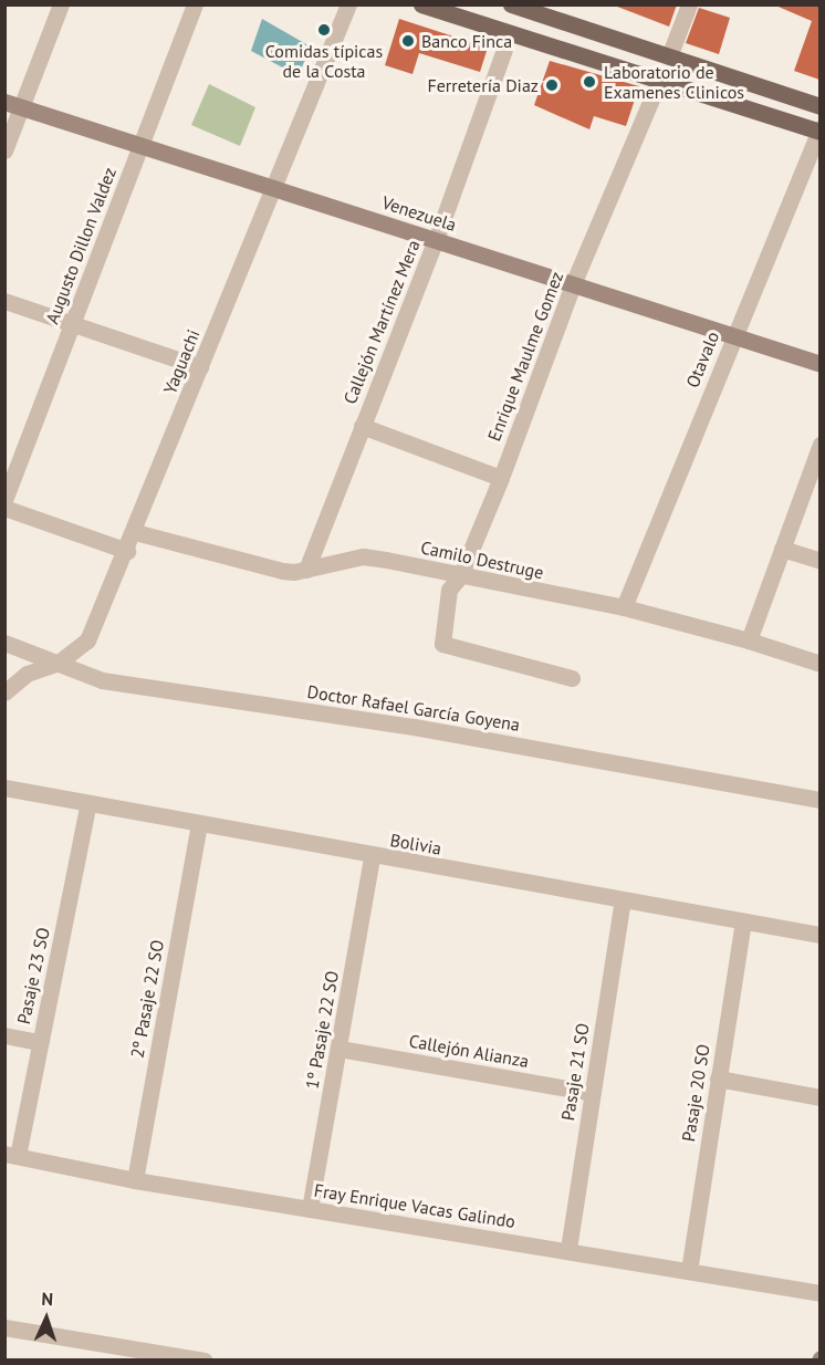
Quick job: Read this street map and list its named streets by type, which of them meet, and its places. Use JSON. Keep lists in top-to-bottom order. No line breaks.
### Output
{"streets":{"street":["Venezuela","Augusto Dillon Valdez","Callejón Martínez Mera","Enrique Maulme Gomez","Otavalo","Yaguachi","Camilo Destruge","Doctor Rafael García Goyena","Bolivia","Pasaje 23 SO","2º Pasaje 22 SO","1º Pasaje 22 SO","Callejón Alianza","Pasaje 21 SO","Pasaje 20 SO","Fray Enrique Vacas Galindo"]},"crossings":[["Venezuela","Augusto Dillon Valdez"],["Venezuela","Callejón Martínez Mera"],["Venezuela","Enrique Maulme Gomez"],["Venezuela","Otavalo"],["Venezuela","Yaguachi"],["Callejón Martínez Mera","Camilo Destruge"],["Enrique Maulme Gomez","Camilo Destruge"],["Otavalo","Camilo Destruge"],["Yaguachi","Camilo Destruge"],["Yaguachi","Doctor Rafael García Goyena"],["Bolivia","Pasaje 23 SO"],["Bolivia","2º Pasaje 22 SO"],["Bolivia","1º Pasaje 22 SO"],["Bolivia","Pasaje 21 SO"],["Bolivia","Pasaje 20 SO"],["Pasaje 23 SO","Fray Enrique Vacas Galindo"],["2º Pasaje 22 SO","Fray Enrique Vacas Galindo"],["1º Pasaje 22 SO","Callejón Alianza"],["1º Pasaje 22 SO","Fray Enrique Vacas Galindo"],["Callejón Alianza","Pasaje 21 SO"],["Pasaje 21 SO","Fray Enrique Vacas Galindo"],["Pasaje 20 SO","Fray Enrique Vacas Galindo"]],"places":["Comidas típicas de la Costa","Banco Finca","Laboratorio de Examenes Clinicos","Ferretería Diaz"],"north":"top"}
